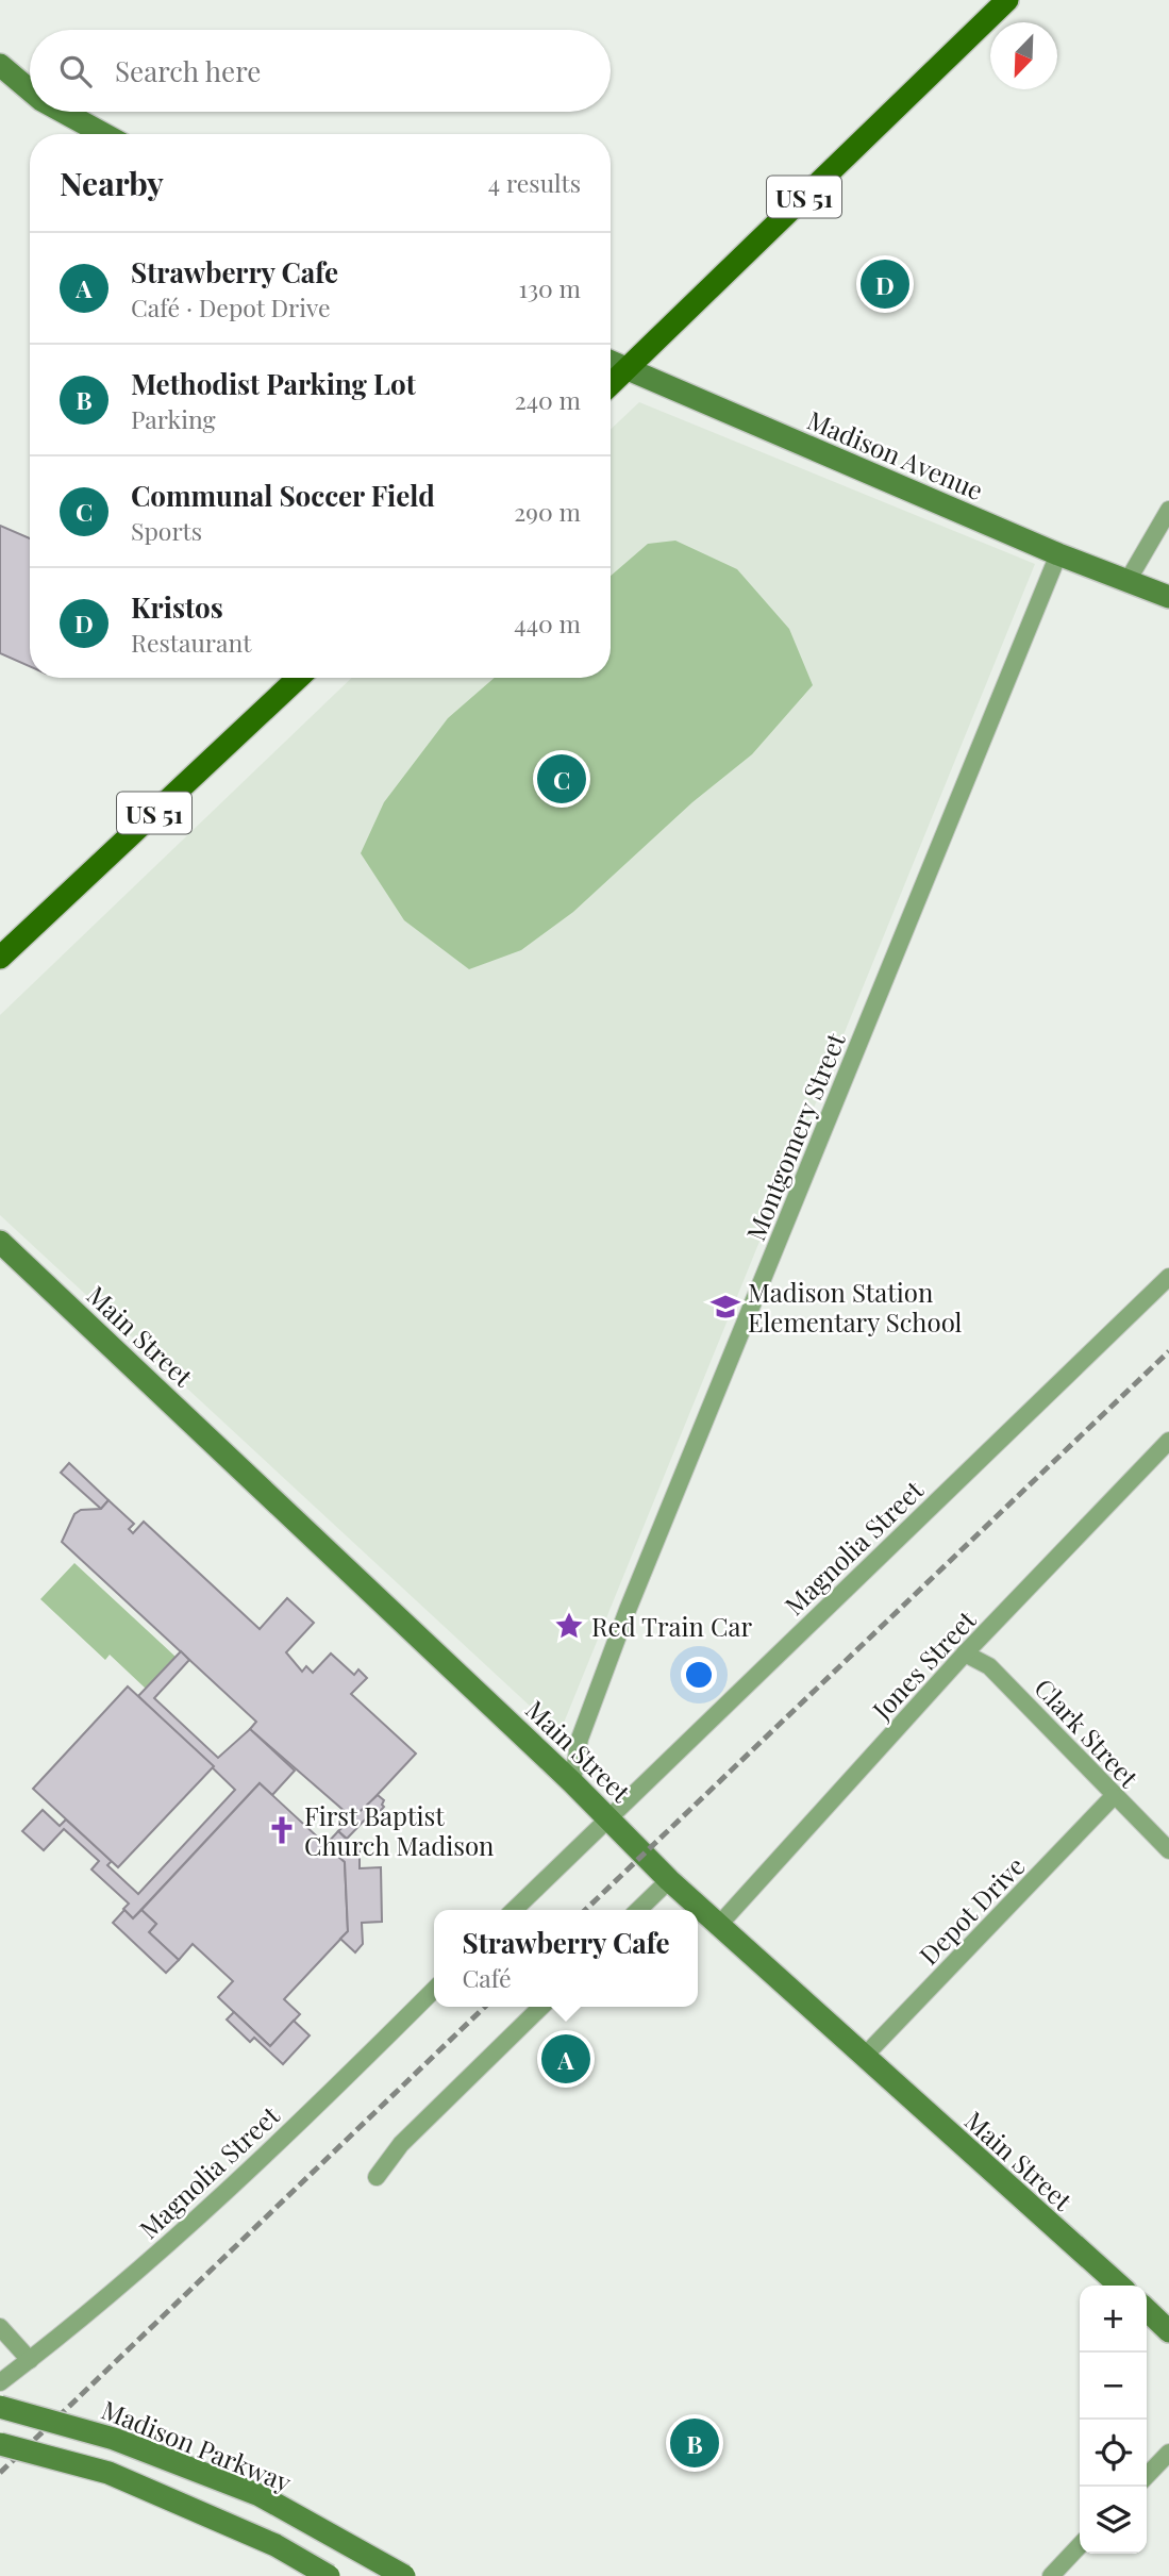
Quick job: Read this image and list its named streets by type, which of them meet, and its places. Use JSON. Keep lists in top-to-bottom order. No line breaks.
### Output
{"streets":{"main road":["US 51"],"street":["Madison Avenue","Montgomery Street","Main Street","Magnolia Street","Jones Street","Clark Street","Depot Drive","Madison Parkway"]},"crossings":[["US 51","Madison Avenue"],["Madison Avenue","Montgomery Street"],["Montgomery Street","Main Street"],["Main Street","Magnolia Street"],["Main Street","Jones Street"],["Main Street","Depot Drive"],["Jones Street","Clark Street"],["Clark Street","Depot Drive"]],"places":{"school or university":["Madison Station Elementary School"],"place":["Red Train Car"],"church":["First Baptist Church Madison"]},"north":"bottom left","page":{"search":"Search here","heading":["Nearby","4 results"],"list":[{"mark":"A","name":"Strawberry Cafe","note":"Café · Depot Drive","value":"130 m"},{"mark":"B","name":"Methodist Parking Lot","note":"Parking","value":"240 m"},{"mark":"C","name":"Communal Soccer Field","note":"Sports","value":"290 m"},{"mark":"D","name":"Kristos","note":"Restaurant","value":"440 m"}],"pins":["D","C","A","B"],"popup":["Strawberry Cafe","Café"],"map_buttons":["+","−"]}}
